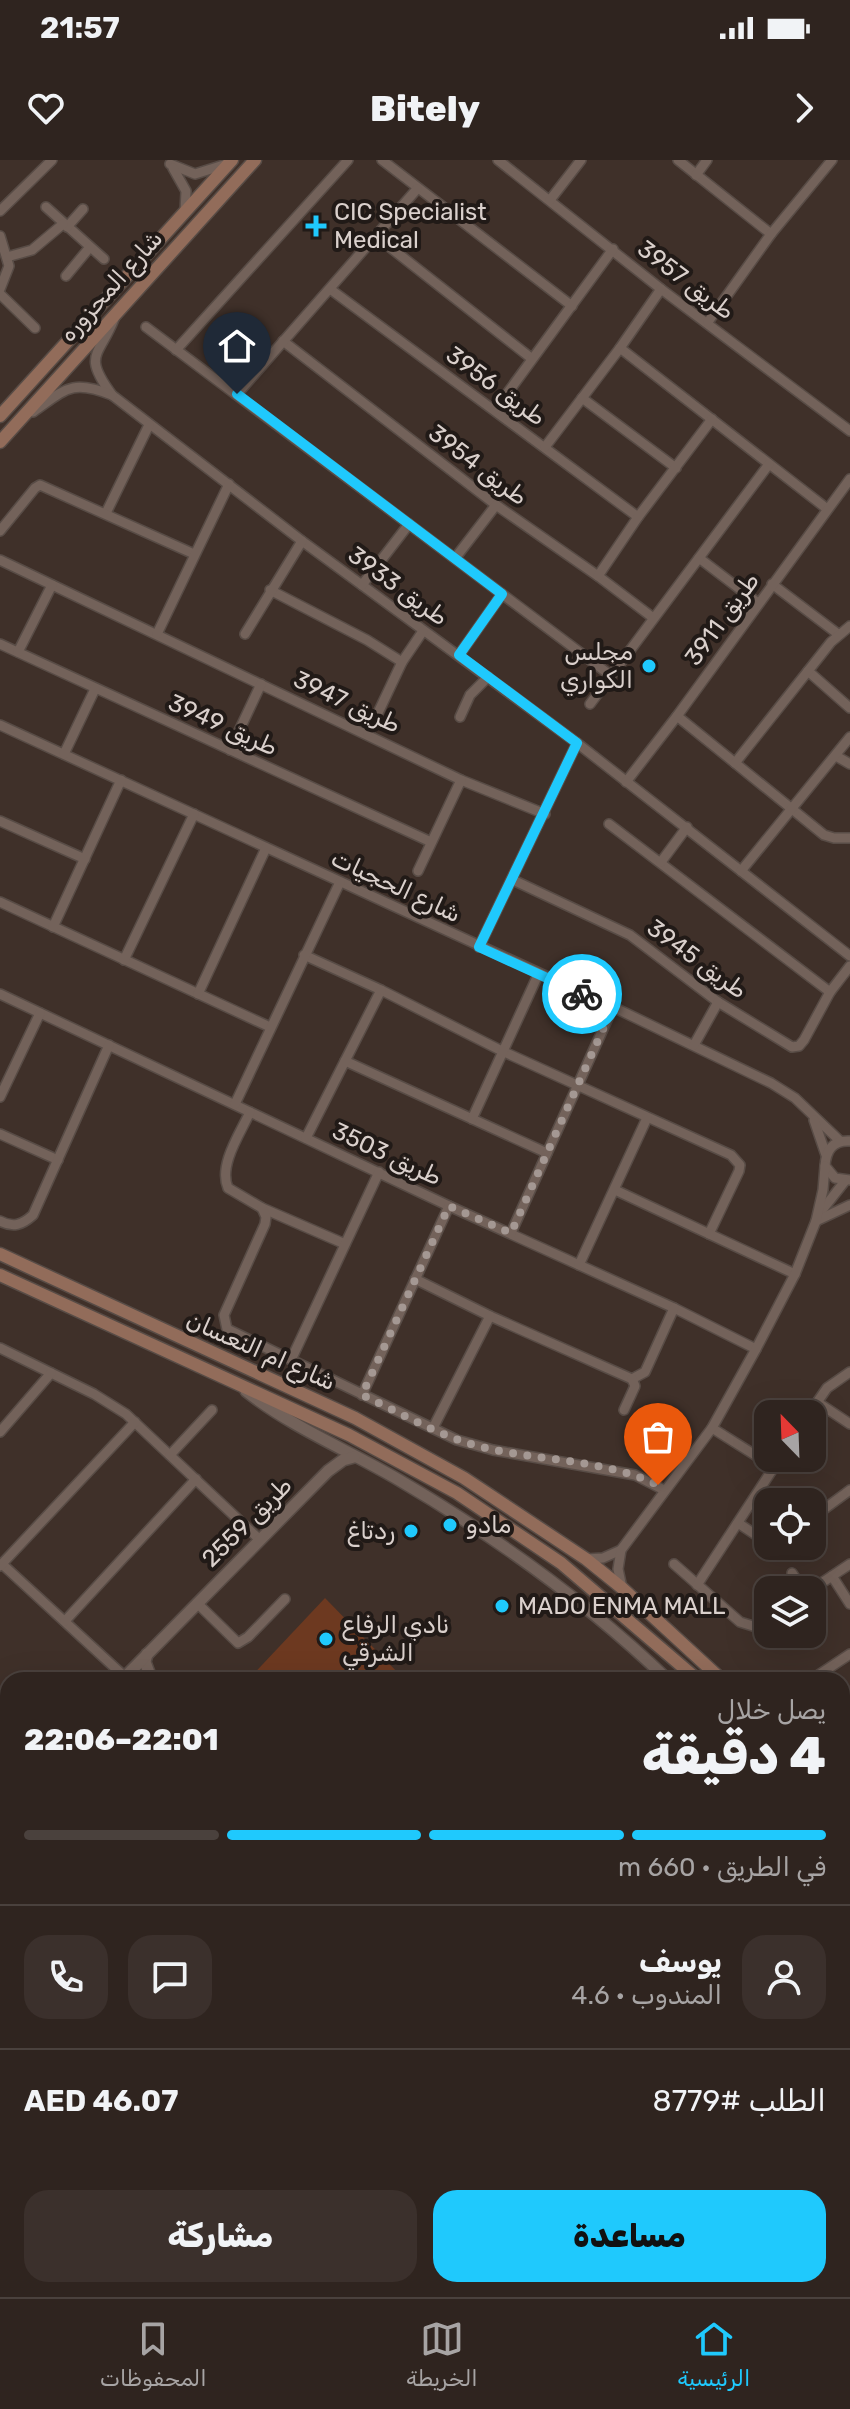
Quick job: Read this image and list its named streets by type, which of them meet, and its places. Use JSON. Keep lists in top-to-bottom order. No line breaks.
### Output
{"streets":{"main road":["شارع المحزوره","شارع ام النعسان"],"street":["طريق 3957","طريق 3956","طريق 3954","طريق 3933","طريق 3911","طريق 3947","طريق 3949","شارع الحجيات","طريق 3945","طريق 3503","طريق 2559"]},"crossings":[["شارع المحزوره","طريق 3933"],["طريق 3933","طريق 3911"]],"places":{"health":["CIC Specialist Medical"],"other":["مجلس الكواري","مادو","ردتاغ","MADO ENMA MALL","نادي الرفاع الشرقي"]},"north":"top left","page":{"status":"21:57","header":"Bitely","heading":["4 دقيقة","يصل خلال","22:01–22:06"],"panel":["يوسف","المندوب · 4.6","الطلب #8779","AED 46.07"],"bar":"في الطريق · 660 m","buttons":["مساعدة","مشاركة"],"tabs":["الرئيسية","الخريطة","المحفوظات"]}}
